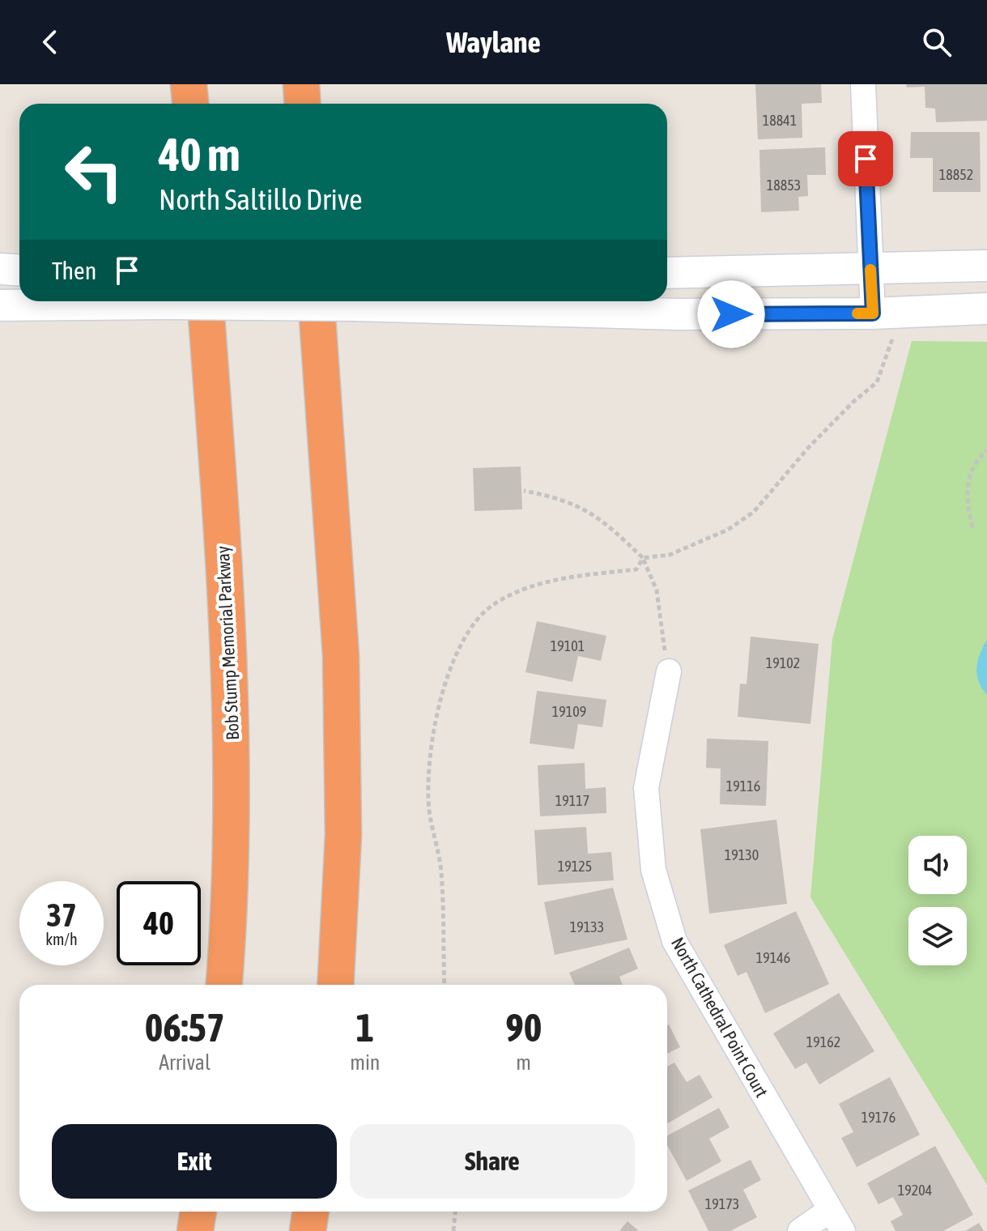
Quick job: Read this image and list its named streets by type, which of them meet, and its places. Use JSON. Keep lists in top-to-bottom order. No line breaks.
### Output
{"streets":{"highway":["Bob Stump Memorial Parkway"],"street":["North Cathedral Point Court"]},"house_numbers":["18841","18852","18853","19101","19102","19109","19116","19117","19130","19125","19133","19146","19162","19176","19204","19173"],"page":{"header":"Waylane","turn":["40 m","North Saltillo Drive"],"then":"Then","speed":"37 km/h","limit":"40","eta":["06:57","Arrival","1","min","90","m"],"buttons":["Exit","Share"]}}
